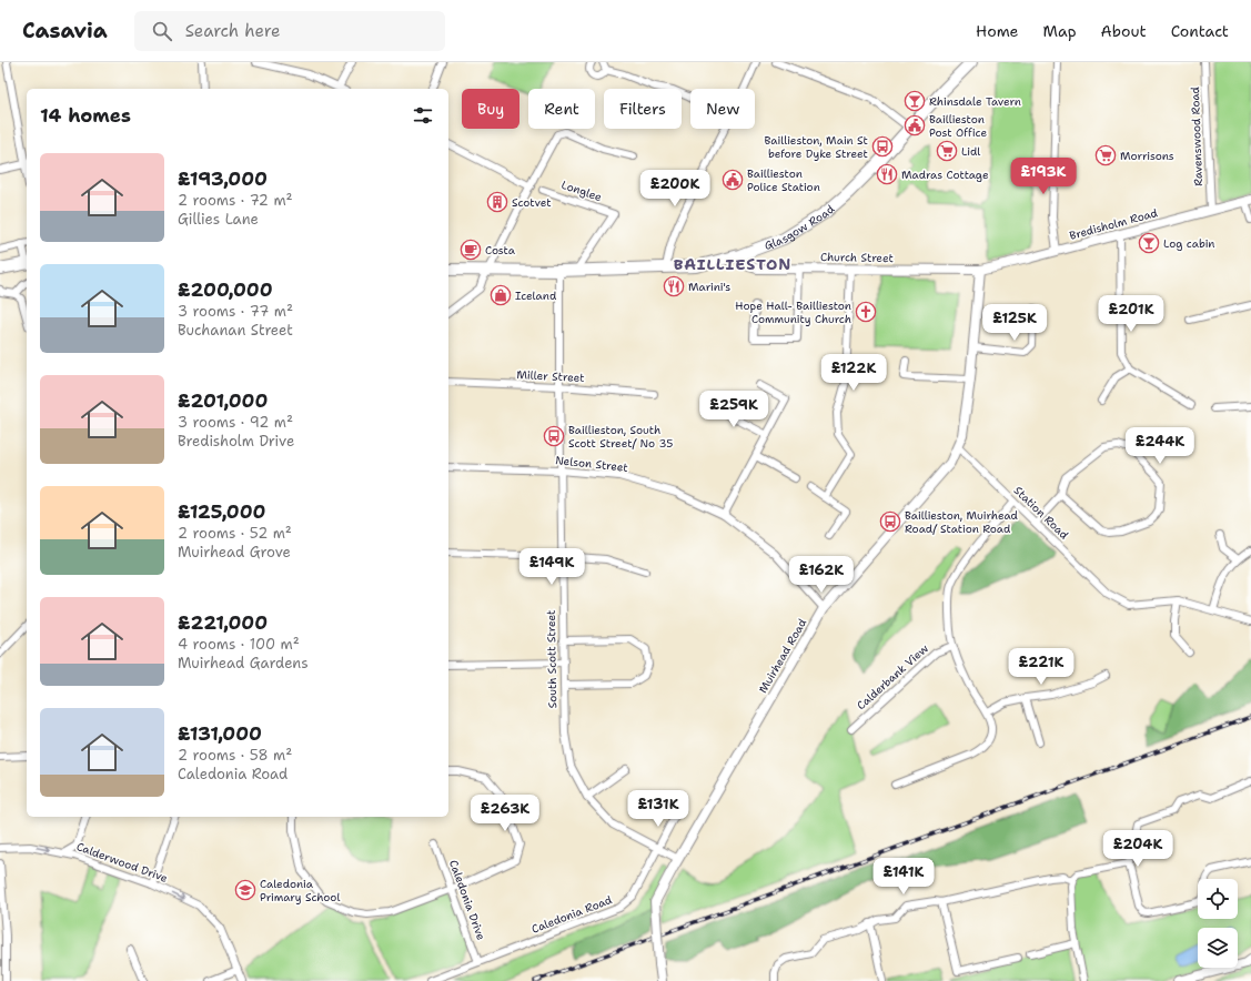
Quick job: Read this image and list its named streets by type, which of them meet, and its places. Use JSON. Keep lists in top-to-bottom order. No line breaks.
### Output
{"streets":{"main road":["Glasgow Road"],"street":["Ravenswood Road","Longlee","Bredisholm Road","Church Street","Miller Street","Nelson Street","Station Road","Muirhead Road","South Scott Street","Calderbank View","Calderwood Drive","Caledonia Drive","Caledonia Road"]},"crossings":[["Ravenswood Road","Bredisholm Road"],["Longlee","Glasgow Road"],["Bredisholm Road","Church Street"],["Bredisholm Road","Muirhead Road"],["Glasgow Road","Church Street"],["Glasgow Road","South Scott Street"],["Church Street","Muirhead Road"],["Miller Street","South Scott Street"],["Nelson Street","Muirhead Road"],["Nelson Street","South Scott Street"],["Station Road","Muirhead Road"],["Muirhead Road","South Scott Street"],["South Scott Street","Caledonia Road"],["Caledonia Drive","Caledonia Road"]],"one_way":["Calderwood Drive"],"districts":["BAILLIESTON"],"places":{"bar":["Rhinsdale Tavern","Log cabin"],"public building":["Baillieston Post Office","Baillieston Police Station"],"bus stop":["Baillieston, Main St before Dyke Street","Baillieston, South Scott Street/ No 35","Baillieston, Muirhead Road/ Station Road"],"supermarket":["Lidl","Morrisons"],"restaurant":["Madras Cottage","Marini's"],"building":["Scotvet"],"cafe":["Costa"],"shop":["Iceland"],"church":["Hope Hall- Baillieston Community Church"],"school or university":["Caledonia Primary School"]},"page":{"header":"Casavia","search":"Search here","nav":["Home","Map","About","Contact"],"chip":["Buy","Rent","Filters","New"],"heading":"14 homes","list":[{"name":"£193,000","note":"2 rooms · 72 m² · Gillies Lane"},{"name":"£200,000","note":"3 rooms · 77 m² · Buchanan Street"},{"name":"£201,000","note":"3 rooms · 92 m² · Bredisholm Drive"},{"name":"£125,000","note":"2 rooms · 52 m² · Muirhead Grove"},{"name":"£221,000","note":"4 rooms · 100 m² · Muirhead Gardens"},{"name":"£131,000","note":"2 rooms · 58 m² · Caledonia Road"}],"price":["£193K","£200K","£201K","£125K","£122K","£259K","£244K","£149K","£162K","£221K","£131K","£263K","£204K","£141K"]}}
